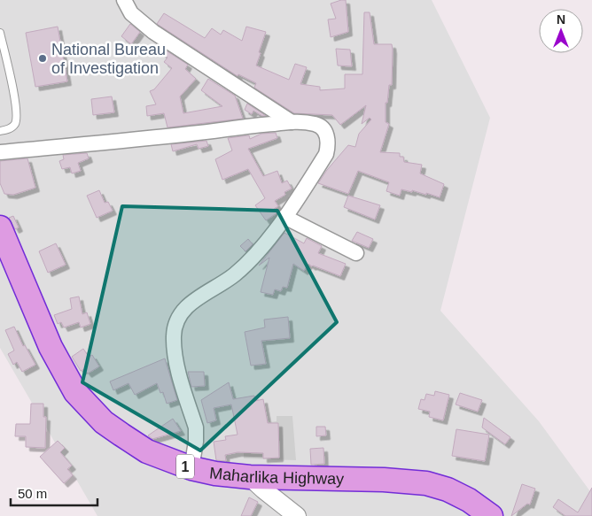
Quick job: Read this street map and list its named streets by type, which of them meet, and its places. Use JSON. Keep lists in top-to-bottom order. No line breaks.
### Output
{"streets":{"highway":["1","Maharlika Highway"]},"places":["National Bureau of Investigation"],"scale_bar":"50 m","north":"top"}
